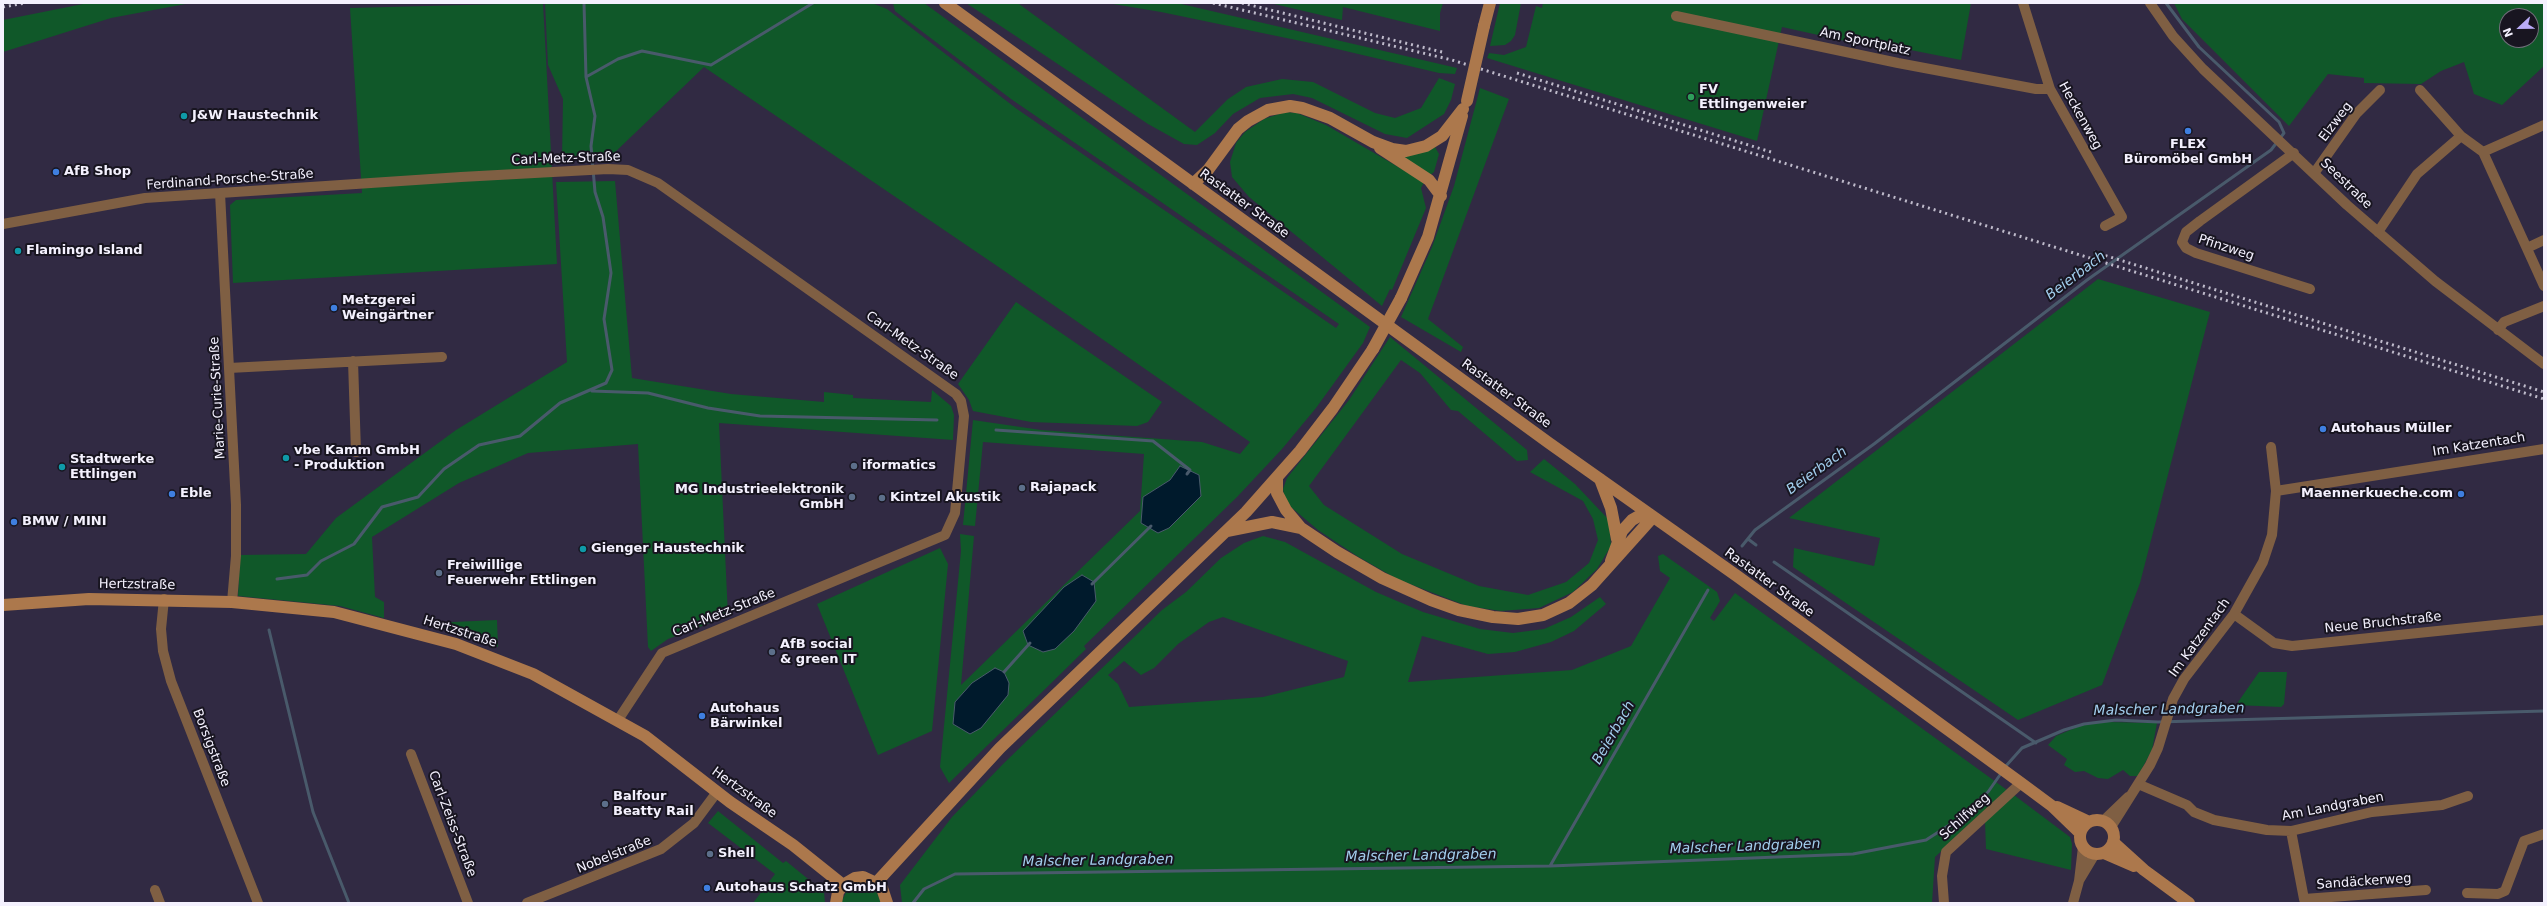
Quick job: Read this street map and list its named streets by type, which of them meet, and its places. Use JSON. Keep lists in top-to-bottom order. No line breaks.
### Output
{"streets":{"main road":["Rastatter Straße","Hertzstraße"],"street":["Am Sportplatz","Heckenweg","Elzweg","Carl-Metz-Straße","Ferdinand-Porsche-Straße","Seestraße","Pfinzweg","Marie-Curie-Straße","Im Katzentach","Neue Bruchstraße","Borsigstraße","Am Landgraben","Schilfweg","Carl-Zeiss-Straße","Nobelstraße","Sandäckerweg"]},"crossings":[["Am Sportplatz","Heckenweg"],["Elzweg","Seestraße"],["Carl-Metz-Straße","Ferdinand-Porsche-Straße"],["Carl-Metz-Straße","Hertzstraße"],["Ferdinand-Porsche-Straße","Marie-Curie-Straße"],["Seestraße","Pfinzweg"],["Rastatter Straße","Im Katzentach"],["Rastatter Straße","Schilfweg"],["Marie-Curie-Straße","Hertzstraße"],["Im Katzentach","Neue Bruchstraße"],["Im Katzentach","Am Landgraben"],["Hertzstraße","Borsigstraße"],["Hertzstraße","Nobelstraße"],["Am Landgraben","Sandäckerweg"]],"water":["Beierbach","Malscher Landgraben"],"places":["FV Ettlingenweier","J&W Haustechnik","FLEX Büromöbel GmbH","AfB Shop","Flamingo Island","Metzgerei Weingärtner","Autohaus Müller","vbe Kamm GmbH - Produktion","iformatics","Stadtwerke Ettlingen","Rajapack","Eble","Maennerkueche.com","MG Industrieelektronik GmbH","Kintzel Akustik","BMW / MINI","Gienger Haustechnik","Freiwillige Feuerwehr Ettlingen","AfB social & green IT","Autohaus Bärwinkel","Balfour Beatty Rail","Shell","Autohaus Schatz GmbH"],"north":"left"}
